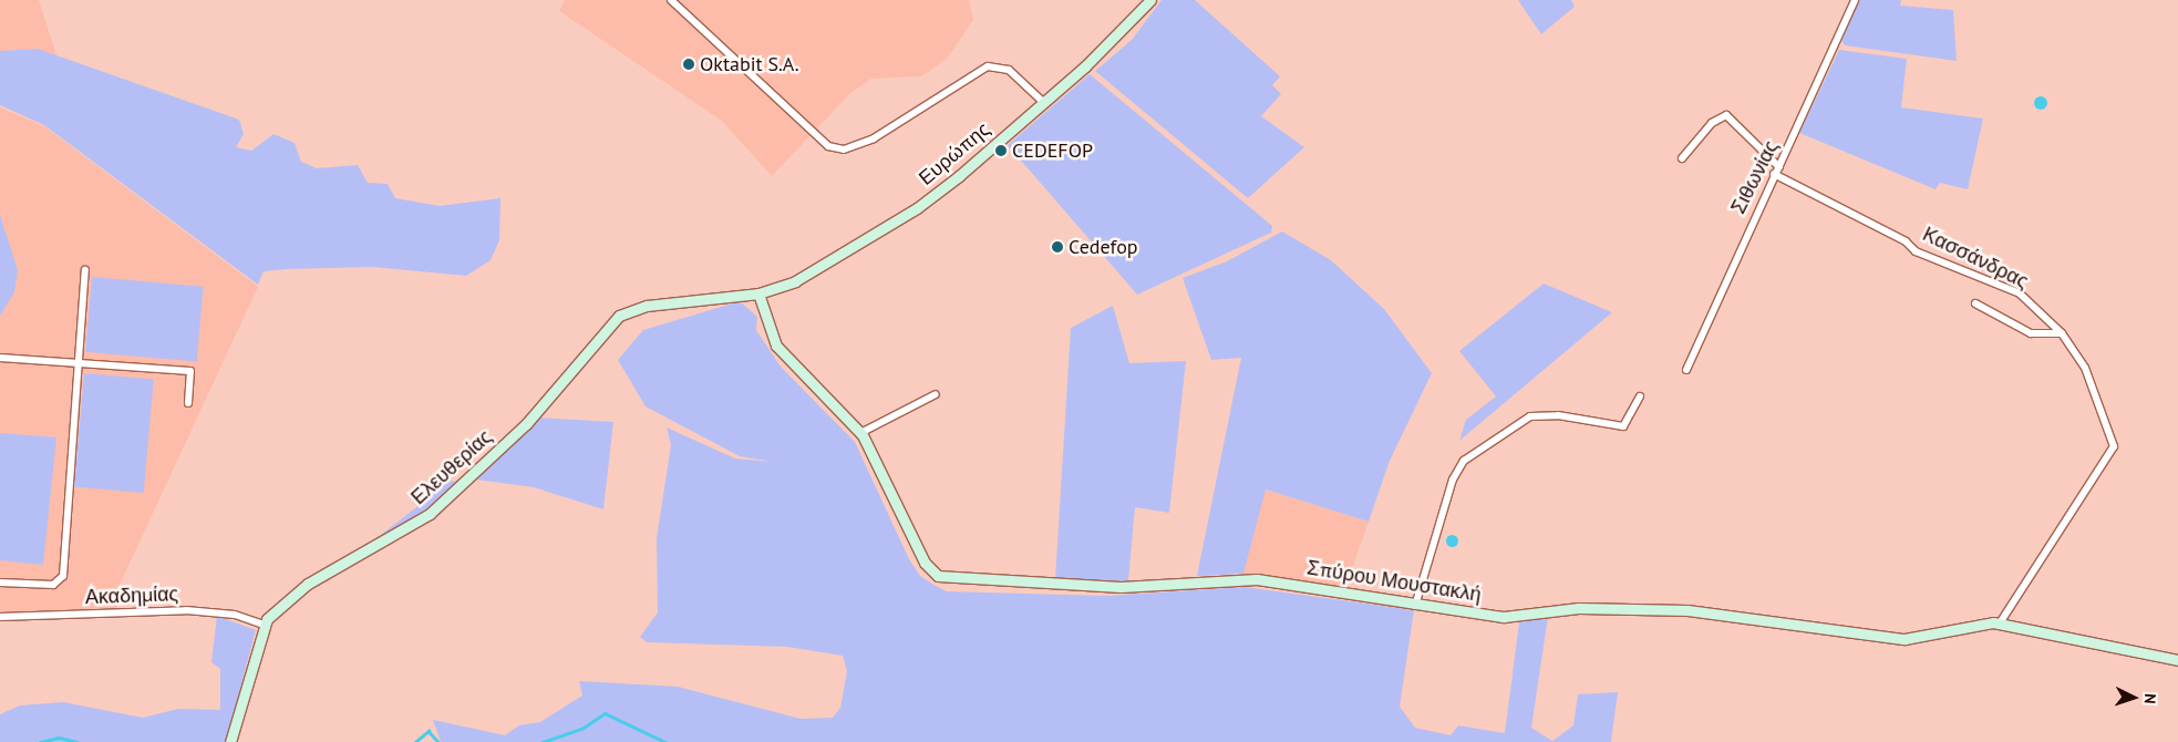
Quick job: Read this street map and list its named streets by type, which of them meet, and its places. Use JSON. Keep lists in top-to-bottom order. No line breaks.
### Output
{"streets":{"street":["Ευρώπης","Σιθωνίας","Κασσάνδρας","Ελευθερίας","Σπύρου Μουστακλή","Ακαδημίας"]},"crossings":[["Ευρώπης","Ελευθερίας"],["Ευρώπης","Σπύρου Μουστακλή"],["Σιθωνίας","Κασσάνδρας"],["Κασσάνδρας","Σπύρου Μουστακλή"],["Ελευθερίας","Σπύρου Μουστακλή"],["Ελευθερίας","Ακαδημίας"]],"places":["Oktabit S.A.","CEDEFOP","Cedefop"],"north":"right"}
